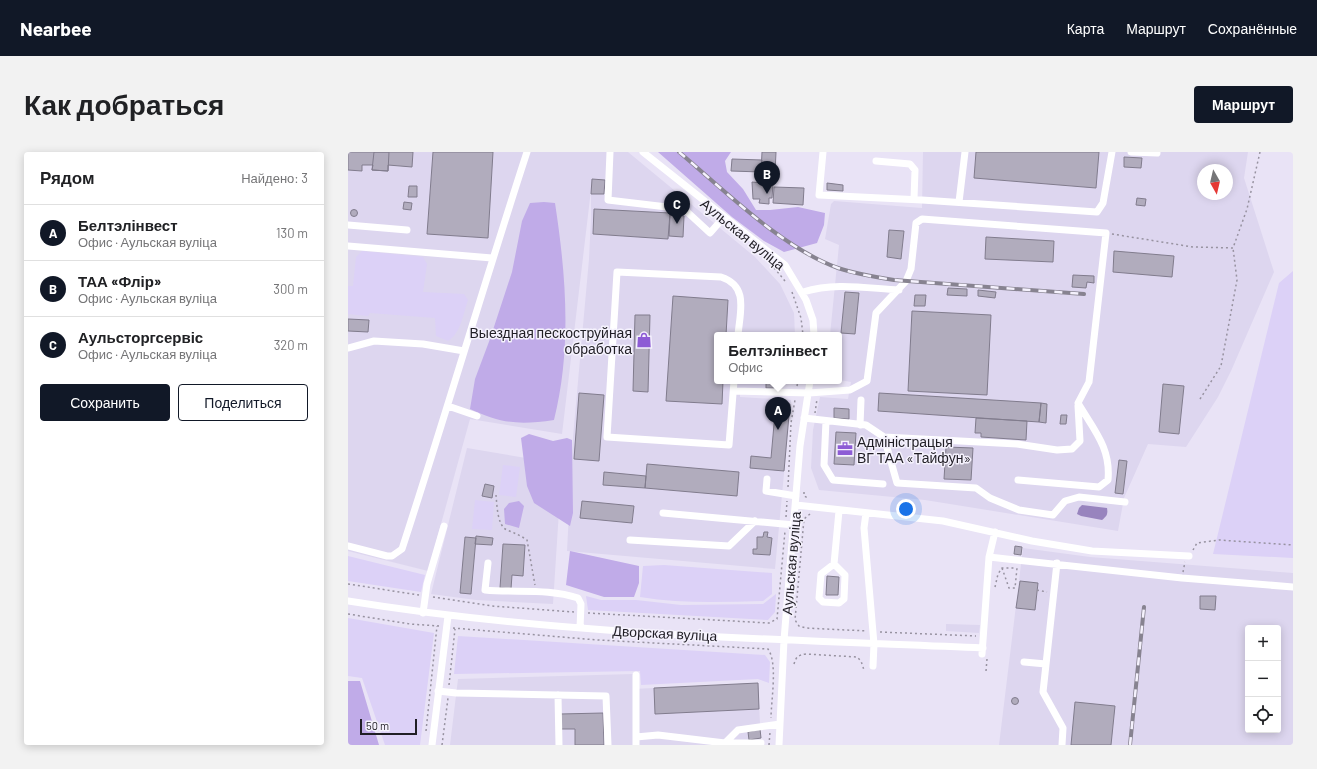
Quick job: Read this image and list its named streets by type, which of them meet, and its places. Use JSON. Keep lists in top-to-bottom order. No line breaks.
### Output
{"streets":{"street":["Аульская вуліца","Дворская вуліца"]},"crossings":[["Аульская вуліца","Дворская вуліца"]],"places":{"shop":["Выездная пескоструйная обработка"],"office":["Адміністрацыя ВГ ТАА «Тайфун»"]},"scale_bar":"50 m","north":"bottom","page":{"header":"Nearbee","nav":["Карта","Маршрут","Сохранённые"],"buttons":["Маршрут",["Сохранить","Поделиться"]],"title":"Как добраться","heading":["Рядом","Найдено: 3"],"pins":["B","C","A"],"list":[{"mark":"A","name":"Белтэлінвест","note":"Офис · Аульская вуліца","value":"130 m"},{"mark":"B","name":"ТАА «Флір»","note":"Офис · Аульская вуліца","value":"300 m"},{"mark":"C","name":"Аульсторгсервіс","note":"Офис · Аульская вуліца","value":"320 m"}],"popup":["Белтэлінвест","Офис"],"map_buttons":["+","−"],"scale":"50 m"}}
